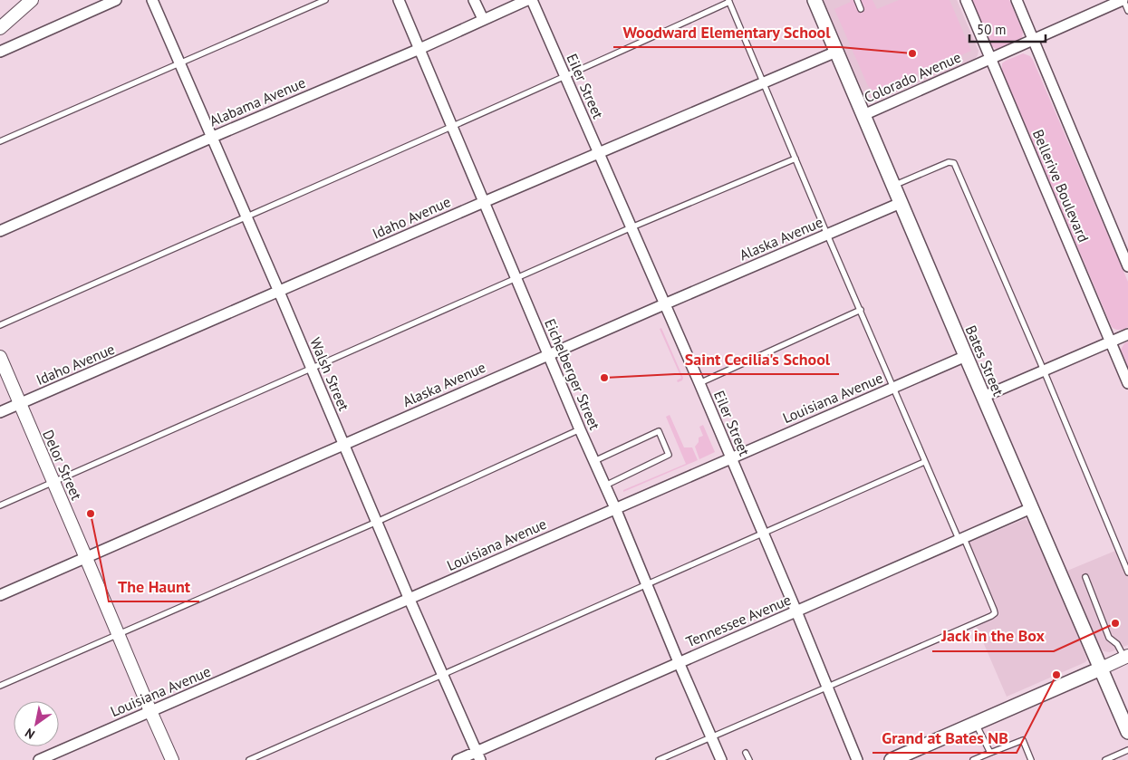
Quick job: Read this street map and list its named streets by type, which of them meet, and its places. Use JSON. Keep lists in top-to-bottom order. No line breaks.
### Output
{"streets":{"main road":["Bates Street"],"street":["Colorado Avenue","Eiler Street","Alabama Avenue","Bellerive Boulevard","Idaho Avenue","Alaska Avenue","Walsh Street","Eichelberger Street","Louisiana Avenue","Delor Street","Tennessee Avenue"]},"crossings":[["Colorado Avenue","Bellerive Boulevard"],["Colorado Avenue","Bates Street"],["Eiler Street","Idaho Avenue"],["Eiler Street","Alaska Avenue"],["Eiler Street","Louisiana Avenue"],["Eiler Street","Tennessee Avenue"],["Alabama Avenue","Walsh Street"],["Alabama Avenue","Eichelberger Street"],["Idaho Avenue","Bates Street"],["Idaho Avenue","Walsh Street"],["Idaho Avenue","Eichelberger Street"],["Idaho Avenue","Delor Street"],["Alaska Avenue","Bates Street"],["Alaska Avenue","Walsh Street"],["Alaska Avenue","Eichelberger Street"],["Alaska Avenue","Delor Street"],["Bates Street","Louisiana Avenue"],["Bates Street","Tennessee Avenue"],["Walsh Street","Louisiana Avenue"],["Walsh Street","Tennessee Avenue"],["Eichelberger Street","Louisiana Avenue"],["Eichelberger Street","Tennessee Avenue"],["Louisiana Avenue","Delor Street"]],"places":["Woodward Elementary School","Saint Cecilia's School","The Haunt","Jack in the Box","Grand at Bates NB"],"scale_bar":"50 m","north":"bottom left"}
